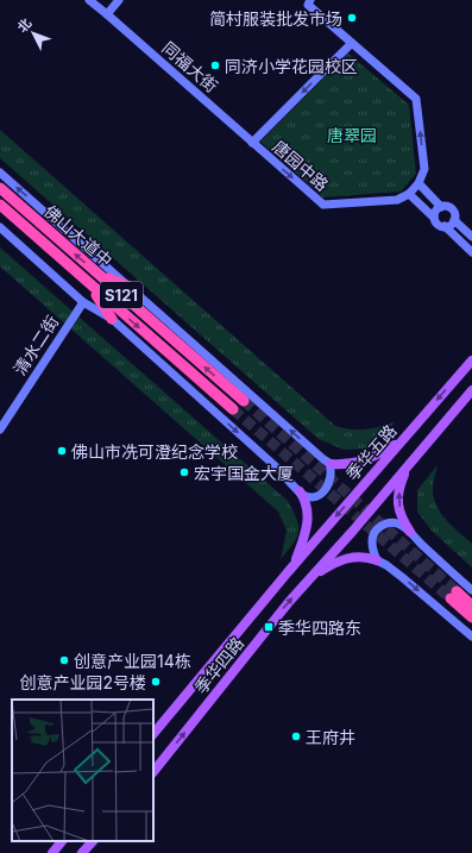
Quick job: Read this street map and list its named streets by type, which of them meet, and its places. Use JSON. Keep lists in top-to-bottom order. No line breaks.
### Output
{"streets":{"highway":["佛山大道中","S121"],"main road":["同福大街","唐园中路","清水二街","季华五路","季华四路"]},"crossings":[["同福大街","唐园中路"],["季华五路","季华四路"]],"one_way":["唐园中路"],"parks":["唐翠园"],"places":{"other":["简村服装批发市场","同济小学花园校区","佛山市冼可澄纪念学校","宏宇国金大厦","创意产业园14栋","创意产业园2号楼","王府井"],"transit":["季华四路东"]},"north":"top left"}
